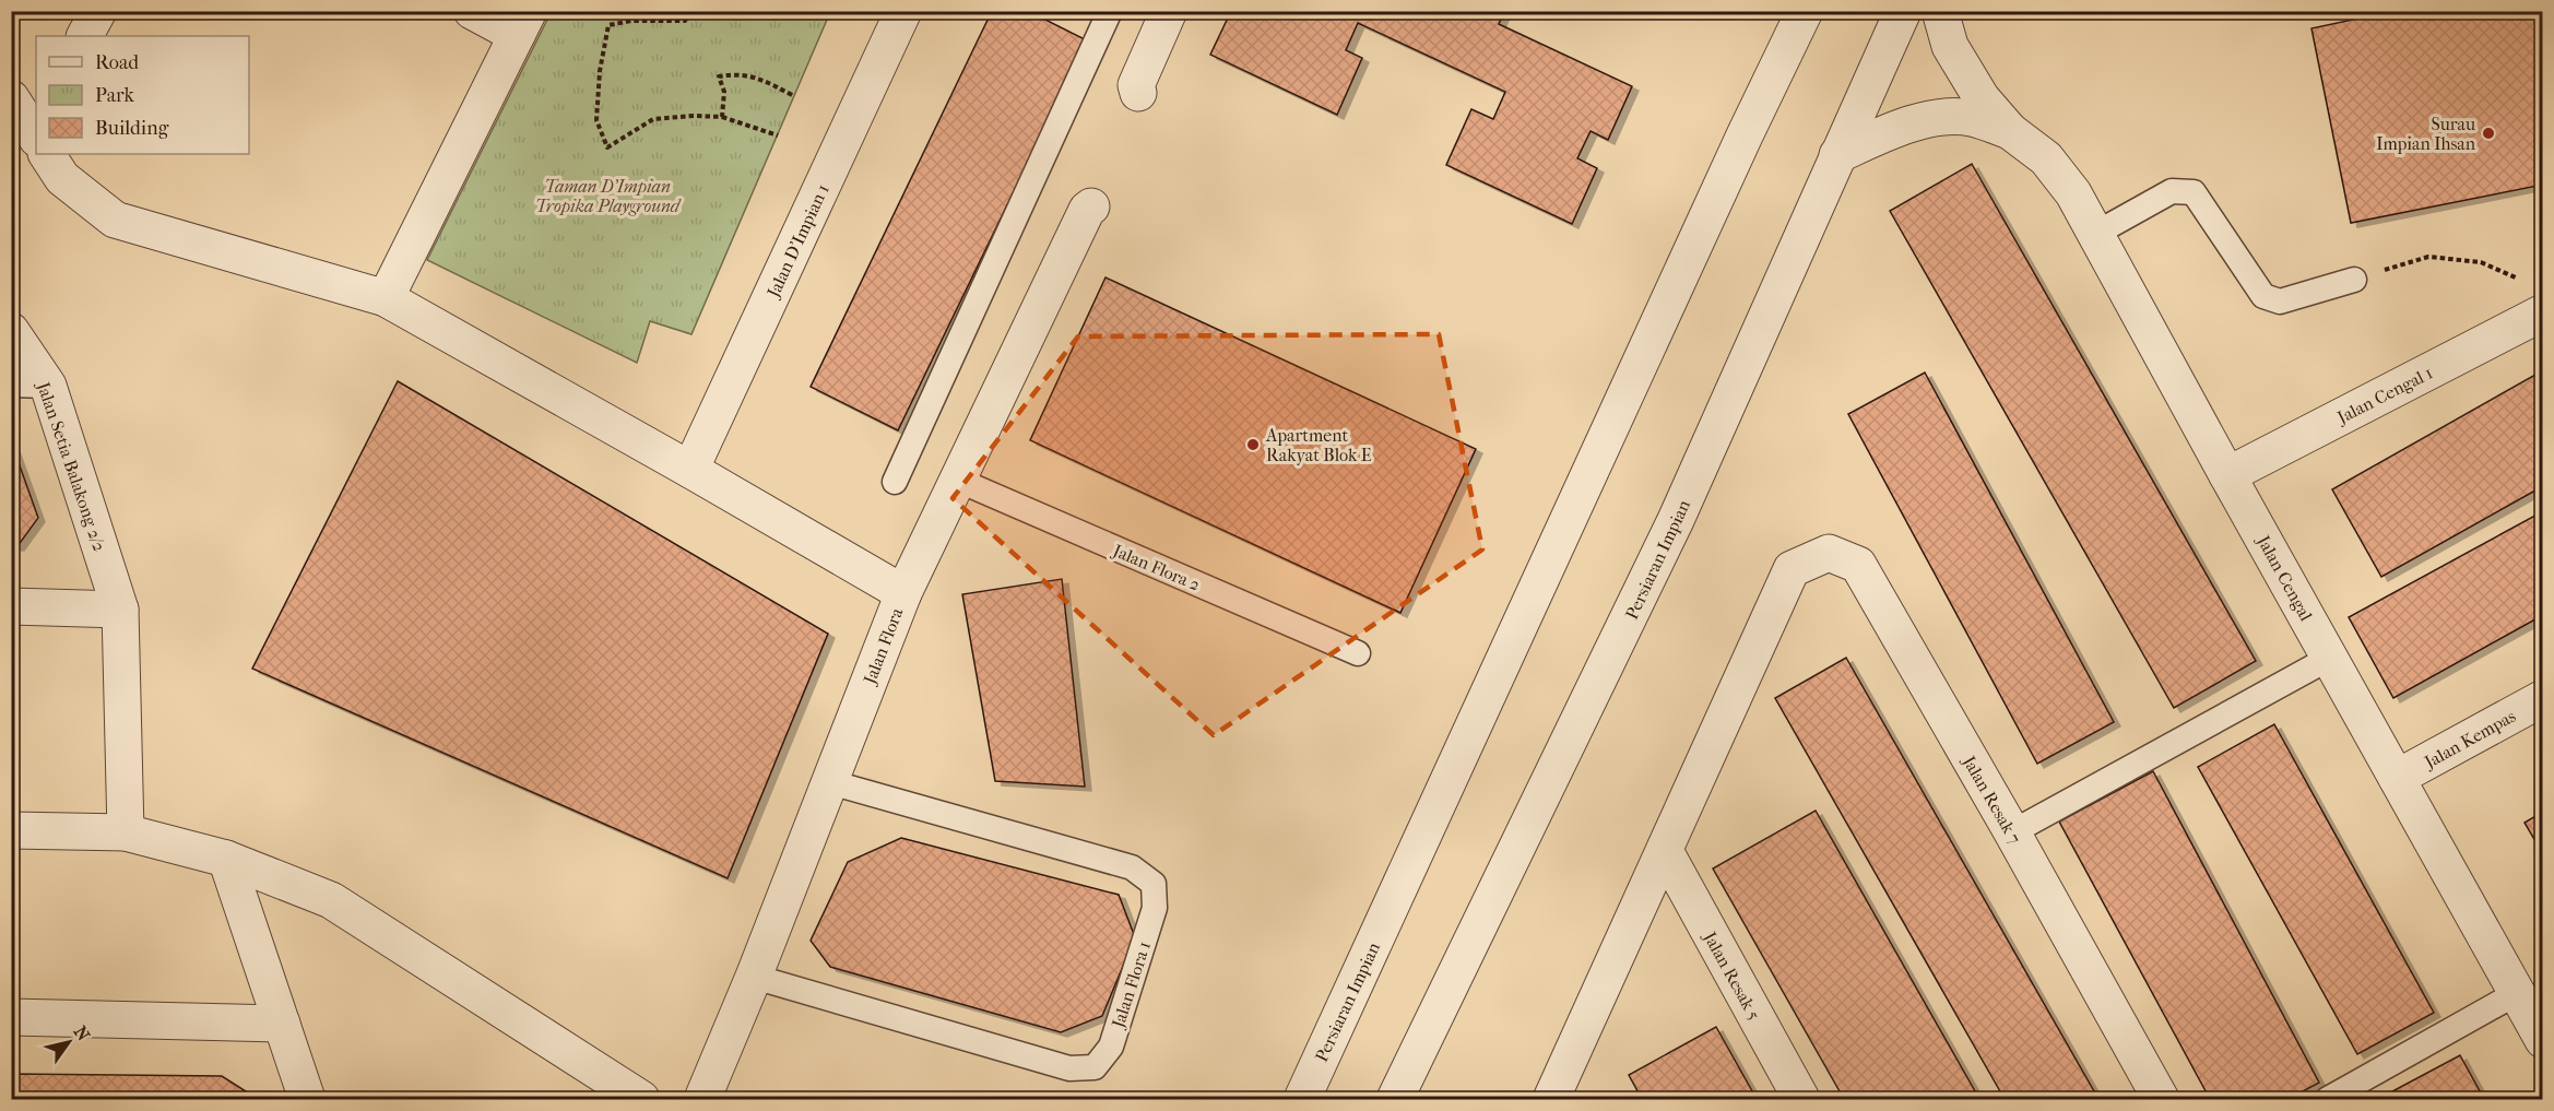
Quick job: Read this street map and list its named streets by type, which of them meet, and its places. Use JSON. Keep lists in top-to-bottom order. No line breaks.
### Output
{"streets":{"street":["Jalan D'Impian 1","Jalan Cengal 1","Jalan Setia Balakong 2/2","Persiaran Impian","Jalan Cengal","Jalan Flora","Jalan Kempas","Jalan Resak 7","Jalan Resak 5"],"lane":["Jalan Flora 2","Jalan Flora 1"]},"crossings":[["Jalan Cengal 1","Jalan Cengal"],["Persiaran Impian","Jalan Cengal"],["Jalan Flora 2","Jalan Flora"],["Jalan Cengal","Jalan Kempas"],["Jalan Flora","Jalan Flora 1"],["Jalan Resak 7","Jalan Resak 5"]],"parks":["Taman D'Impian Tropika Playground"],"places":["Surau Impian Ihsan","Apartment Rakyat Blok E"],"legend":["Road","Park","Building"],"north":"top right"}
